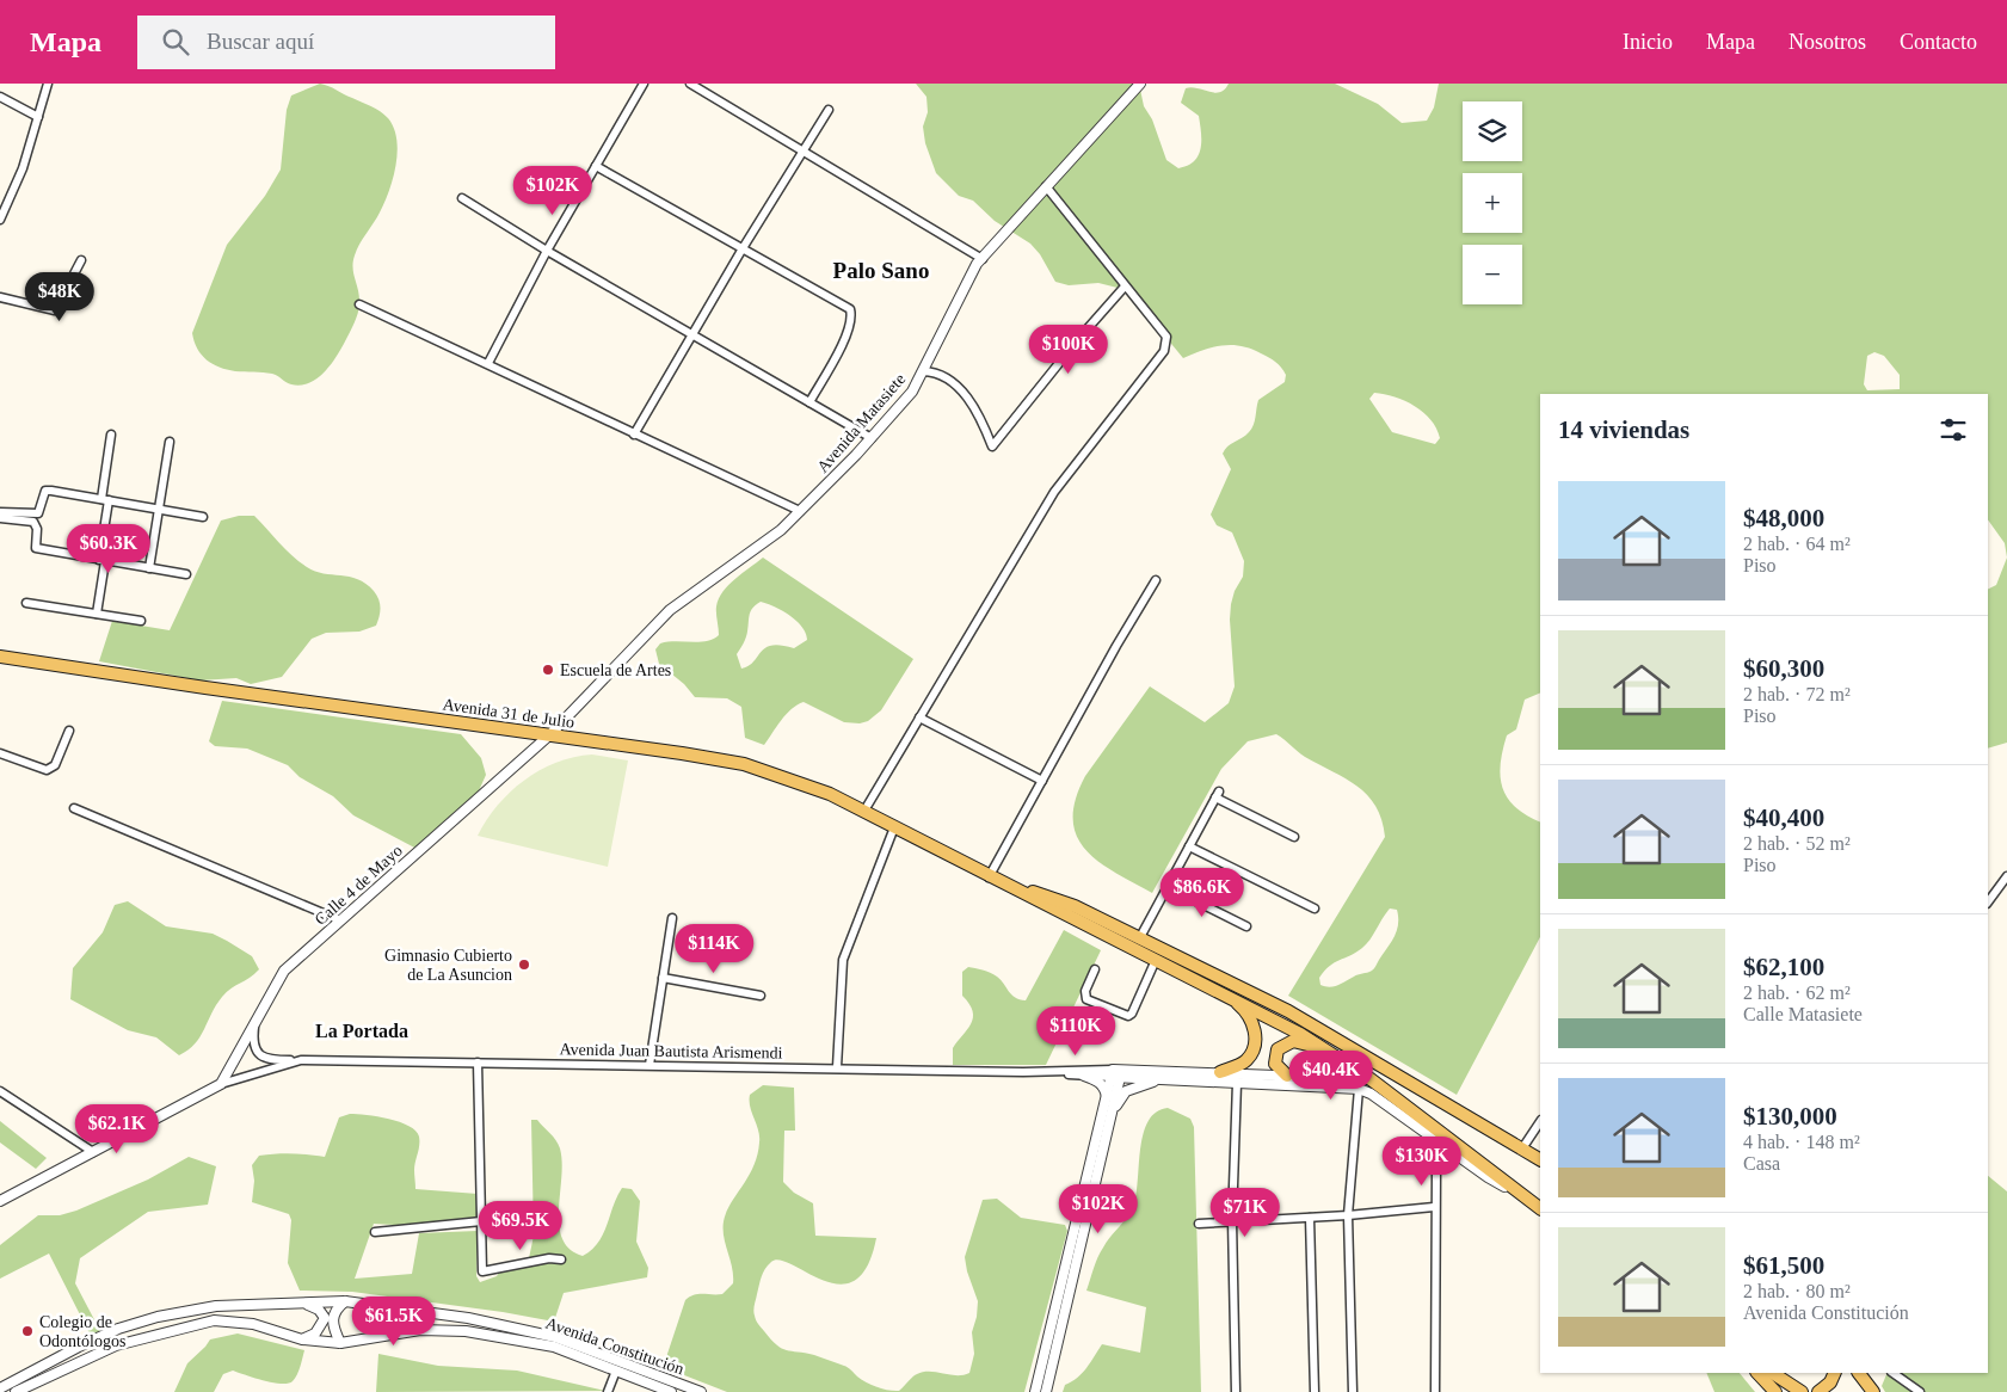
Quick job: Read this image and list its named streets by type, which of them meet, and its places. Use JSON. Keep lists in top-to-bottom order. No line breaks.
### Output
{"streets":{"main road":["Avenida 31 de Julio"],"street":["Avenida Matasiete","Calle 4 de Mayo","Avenida Juan Bautista Arismendi","Avenida Constitución"]},"crossings":[["Avenida Matasiete","Avenida 31 de Julio"],["Avenida Matasiete","Calle 4 de Mayo"],["Avenida 31 de Julio","Calle 4 de Mayo"],["Calle 4 de Mayo","Avenida Juan Bautista Arismendi"]],"districts":["Palo Sano","La Portada"],"places":["Escuela de Artes","Gimnasio Cubierto de La Asuncion","Colegio de Odontólogos"],"page":{"header":"Mapa","search":"Buscar aquí","nav":["Inicio","Mapa","Nosotros","Contacto"],"map_buttons":["+","−"],"price":["$102K","$48K","$100K","$60.3K","$86.6K","$114K","$110K","$40.4K","$62.1K","$130K","$102K","$71K","$69.5K","$61.5K"],"heading":"14 viviendas","list":[{"name":"$48,000","note":"2 hab. · 64 m² · Piso"},{"name":"$60,300","note":"2 hab. · 72 m² · Piso"},{"name":"$40,400","note":"2 hab. · 52 m² · Piso"},{"name":"$62,100","note":"2 hab. · 62 m² · Calle Matasiete"},{"name":"$130,000","note":"4 hab. · 148 m² · Casa"},{"name":"$61,500","note":"2 hab. · 80 m² · Avenida Constitución"}]}}
